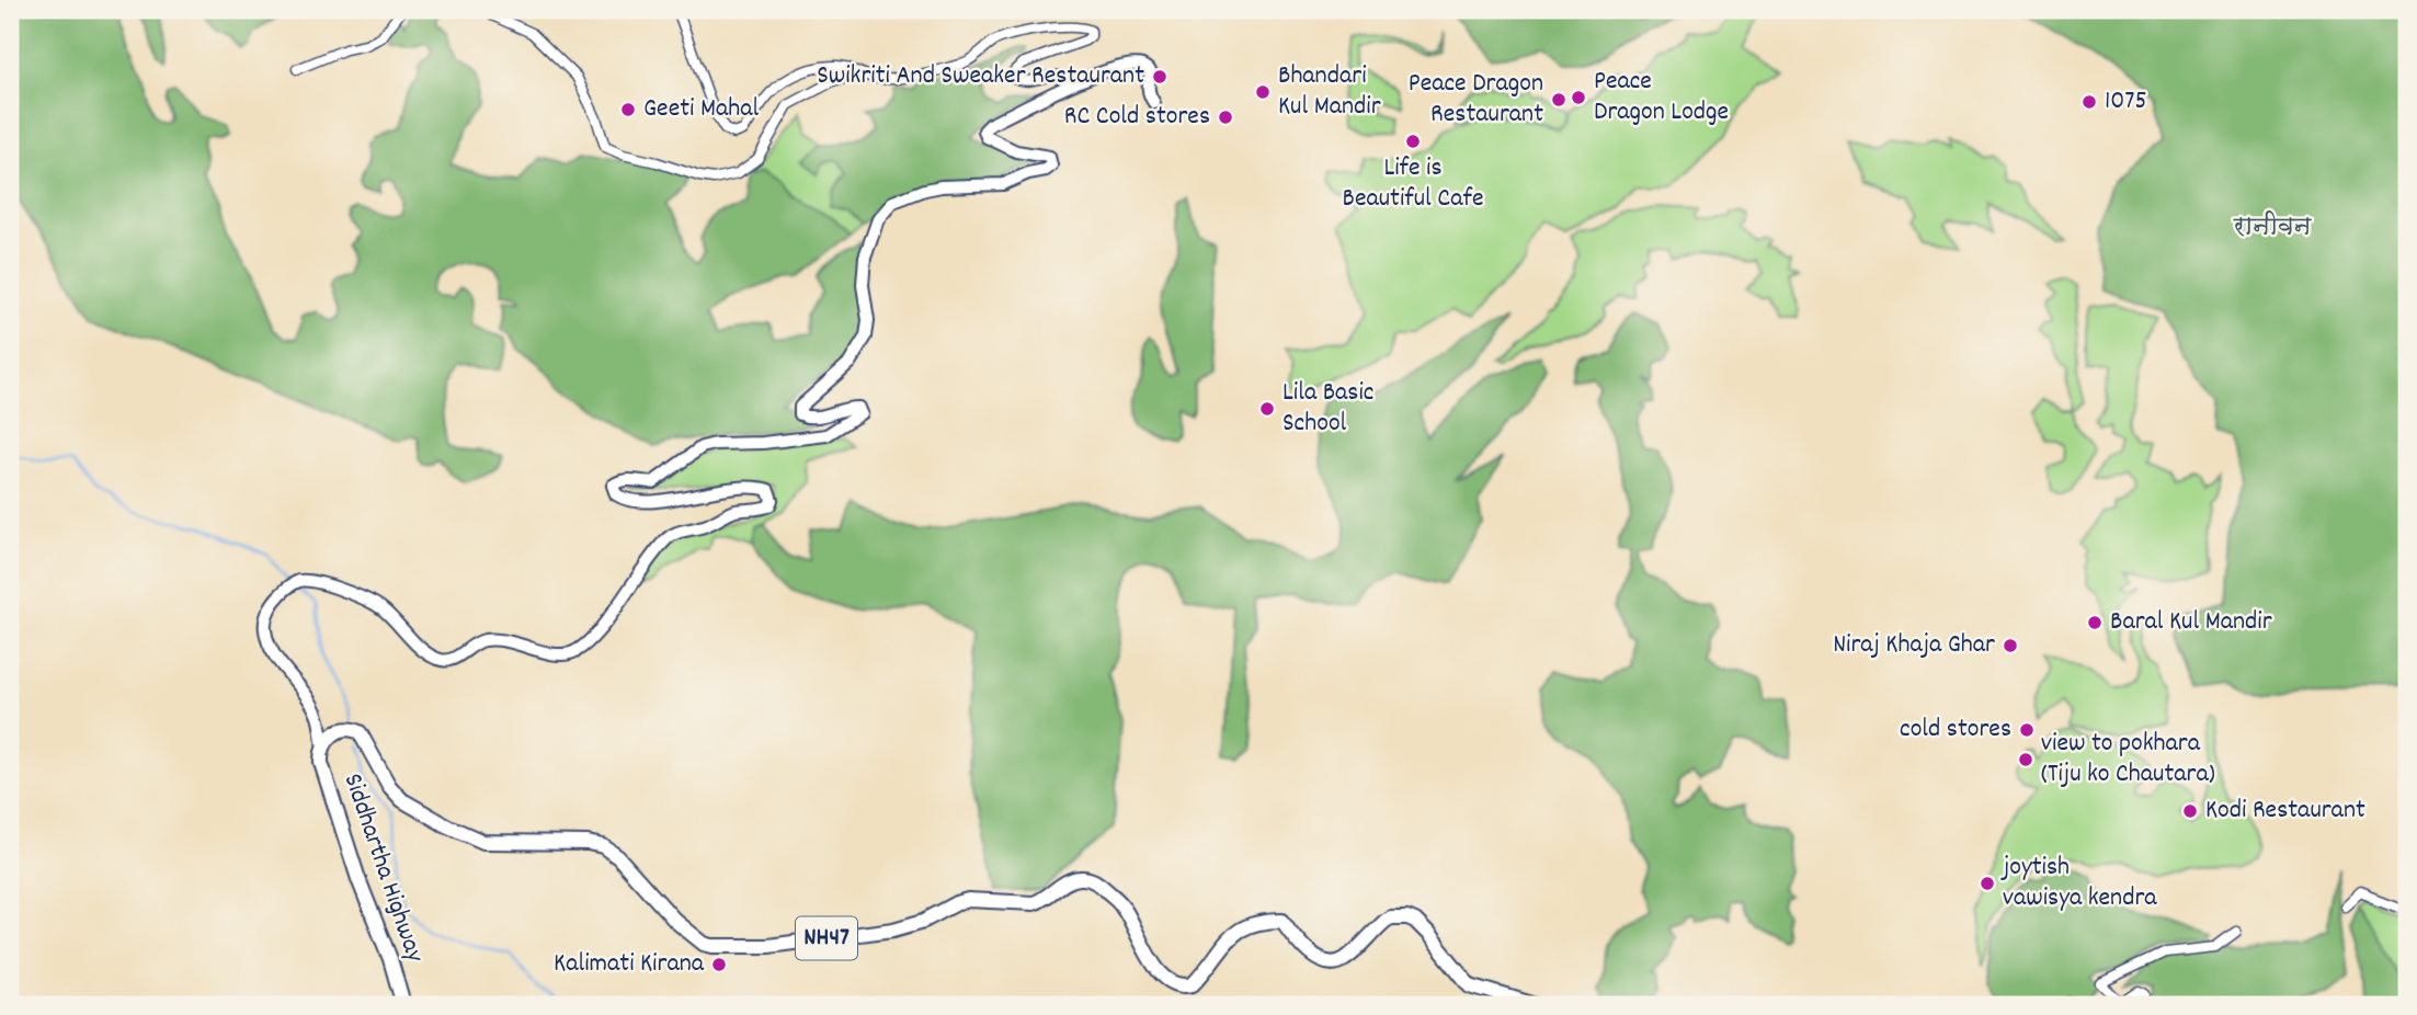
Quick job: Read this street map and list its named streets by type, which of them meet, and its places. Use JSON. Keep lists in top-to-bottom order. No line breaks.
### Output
{"streets":{"highway":["Siddhartha Highway","NH47"]},"parks":["रानीवन"],"places":["Swikriti And Sweaker Restaurant","Bhandari Kul Mandir","Peace Dragon Lodge","Peace Dragon Restaurant","1075","Geeti Mahal","RC Cold stores","Life is Beautiful Cafe","Lila Basic School","Baral Kul Mandir","Niraj Khaja Ghar","cold stores","view to pokhara (Tiju ko Chautara)","Kodi Restaurant","joytish vawisya kendra","Kalimati Kirana"]}
